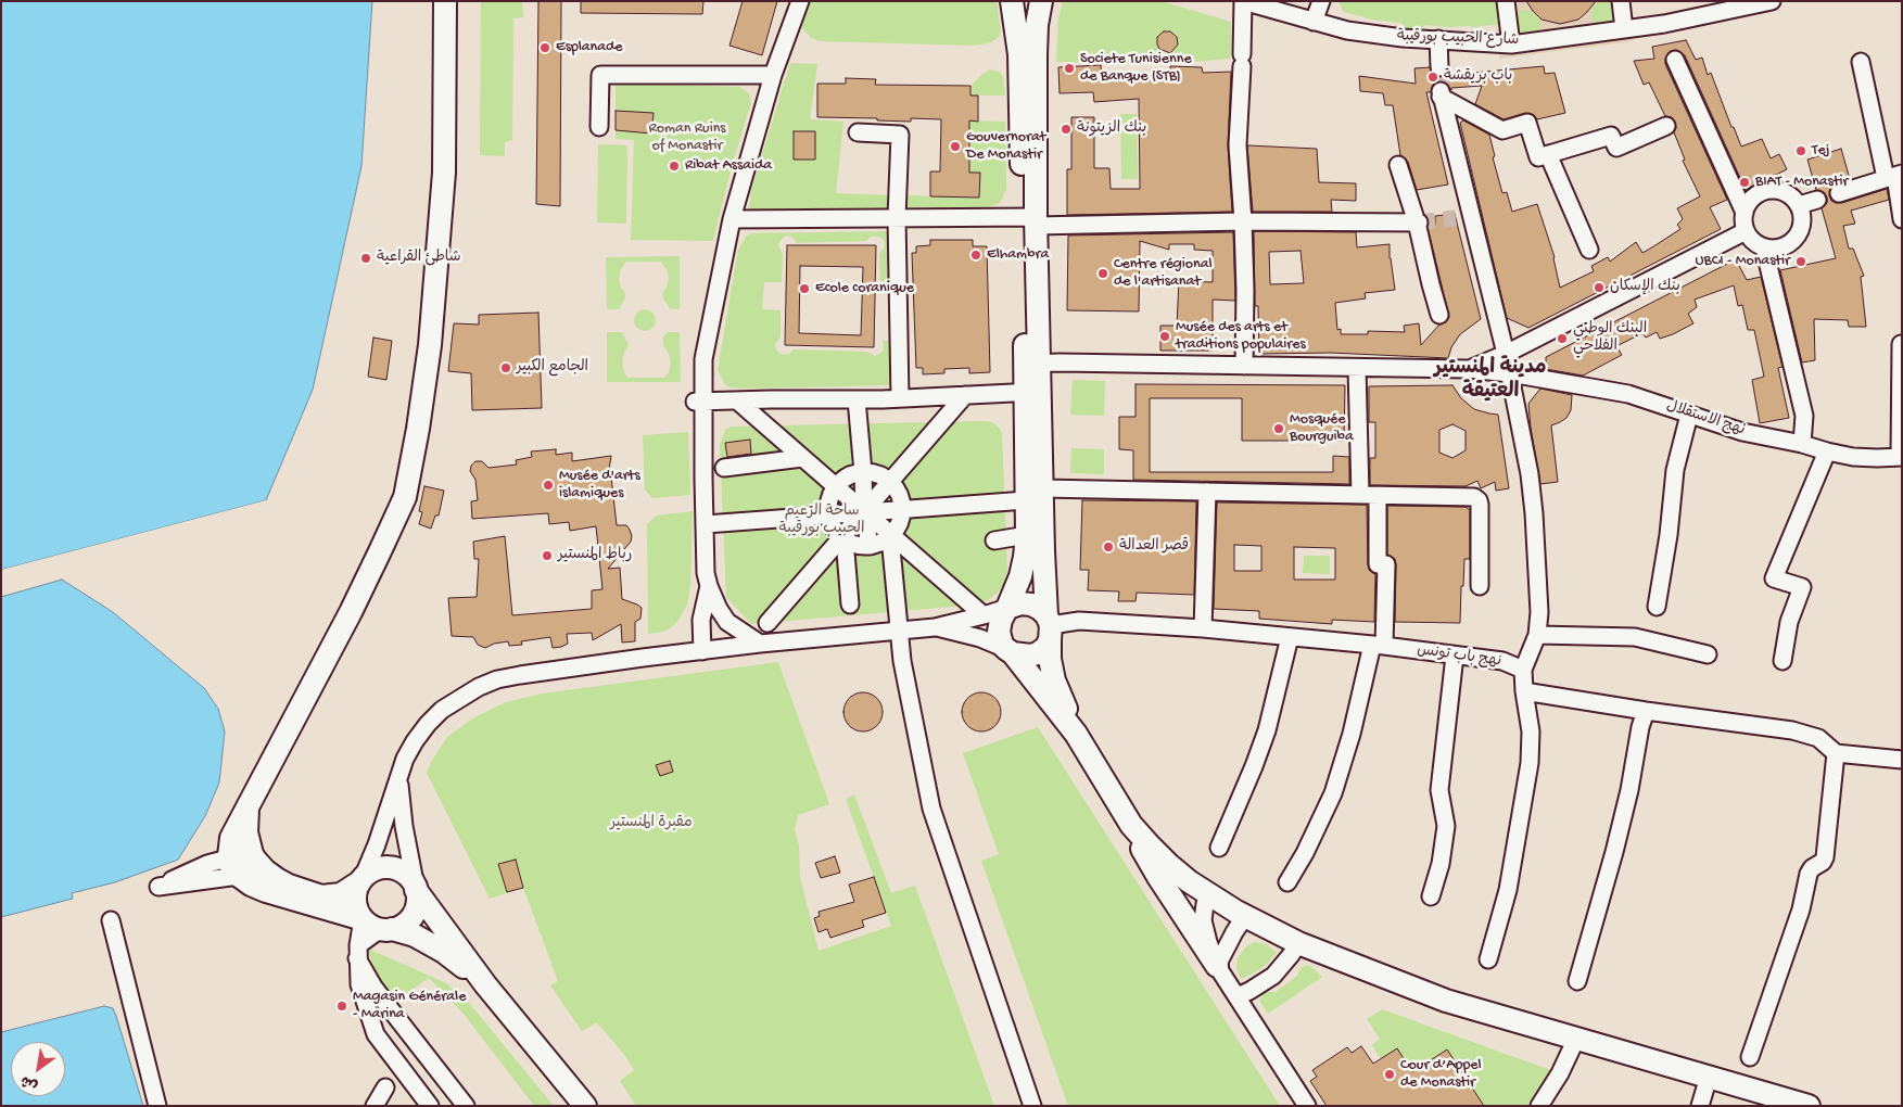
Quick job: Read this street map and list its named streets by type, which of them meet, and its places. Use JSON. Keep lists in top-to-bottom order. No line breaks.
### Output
{"streets":{"street":["شارع الحبيب بورقيبة","نهج الاستقلال","نهج باب تونس"]},"districts":["مدينة المنستير العتيقة"],"parks":["Roman Ruins of Monastir","ساحة الزعيم الحبيب بورقيبة","مقبرة المنستير"],"places":["Esplanade","Societe Tunisienne de Banque (STB)","باب بريقشة","بنك الزيتونة","Gouvernorat De Monastir","Tej","Ribat Assaida","BIAT - Monastir","Elhambra","شاطئ القراعية","UBCI - Monastir","Centre régional de l'artisanat","بنك الإسكان","Ecole coranique","Musée des arts et traditions populaires","البنك الوطني الفلاحي","الجامع الكبير","Mosquée Bourguiba","Musée d'arts islamiques","قصر العدالة","رباط المنستير","Magasin Générale - Marina","Cour d’Appel de Monastir"],"north":"bottom left"}
